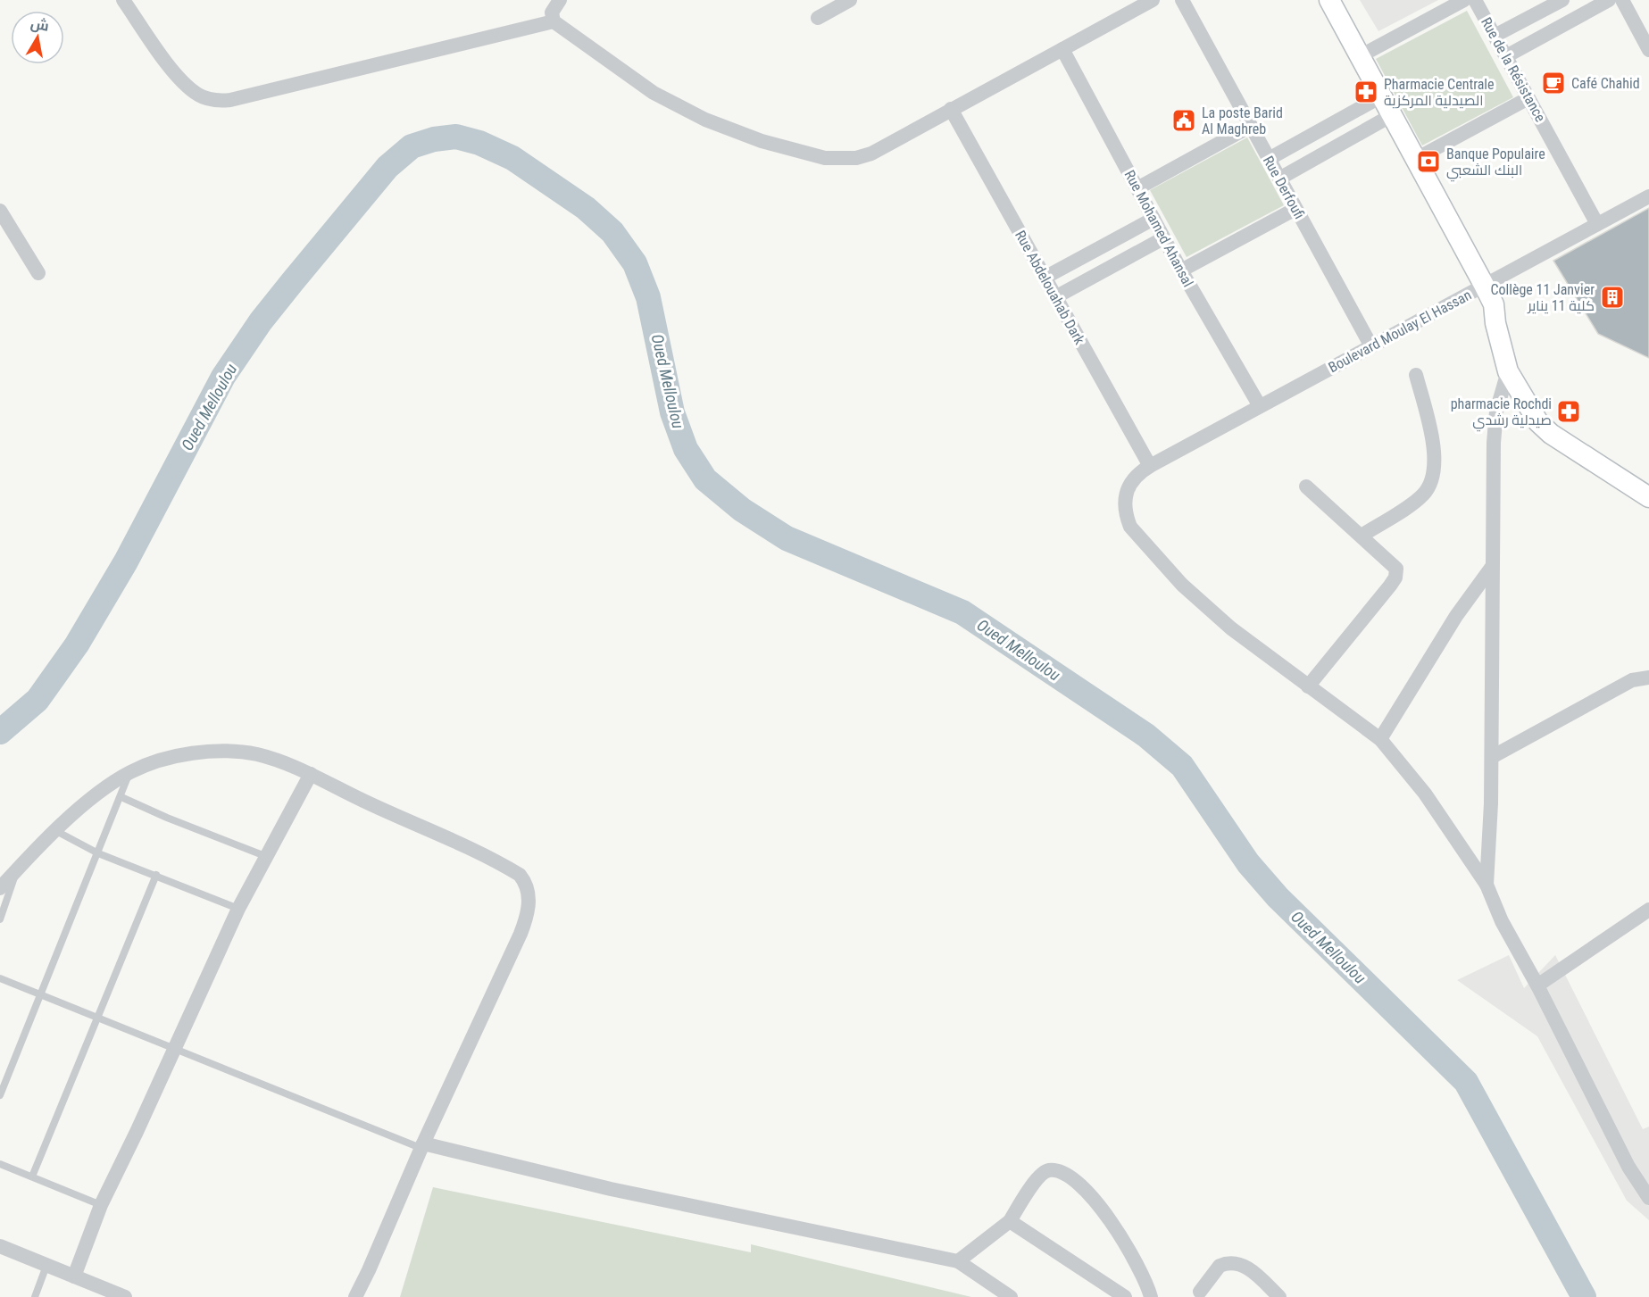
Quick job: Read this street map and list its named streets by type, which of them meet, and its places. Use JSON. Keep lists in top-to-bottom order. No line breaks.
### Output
{"streets":{"street":["Rue de la Résistance","Rue Derfoufi","Rue Mohamed Ahansal","Rue Abdelouahab Dark","Boulevard Moulay El Hassan"]},"crossings":[["Rue de la Résistance","Boulevard Moulay El Hassan"],["Rue Derfoufi","Boulevard Moulay El Hassan"],["Rue Mohamed Ahansal","Boulevard Moulay El Hassan"],["Rue Abdelouahab Dark","Boulevard Moulay El Hassan"]],"water":["Oued Melloulou"],"places":{"cafe":["Café Chahid"],"pharmacy":["Pharmacie Centrale الصيدلية المركزية","pharmacie Rochdi صيدلية رشدي"],"public building":["La poste Barid Al Maghreb"],"bank":["Banque Populaire البنك الشعبي"],"building":["Collège 11 Janvier كلية 11 يناير"]},"north":"top"}
